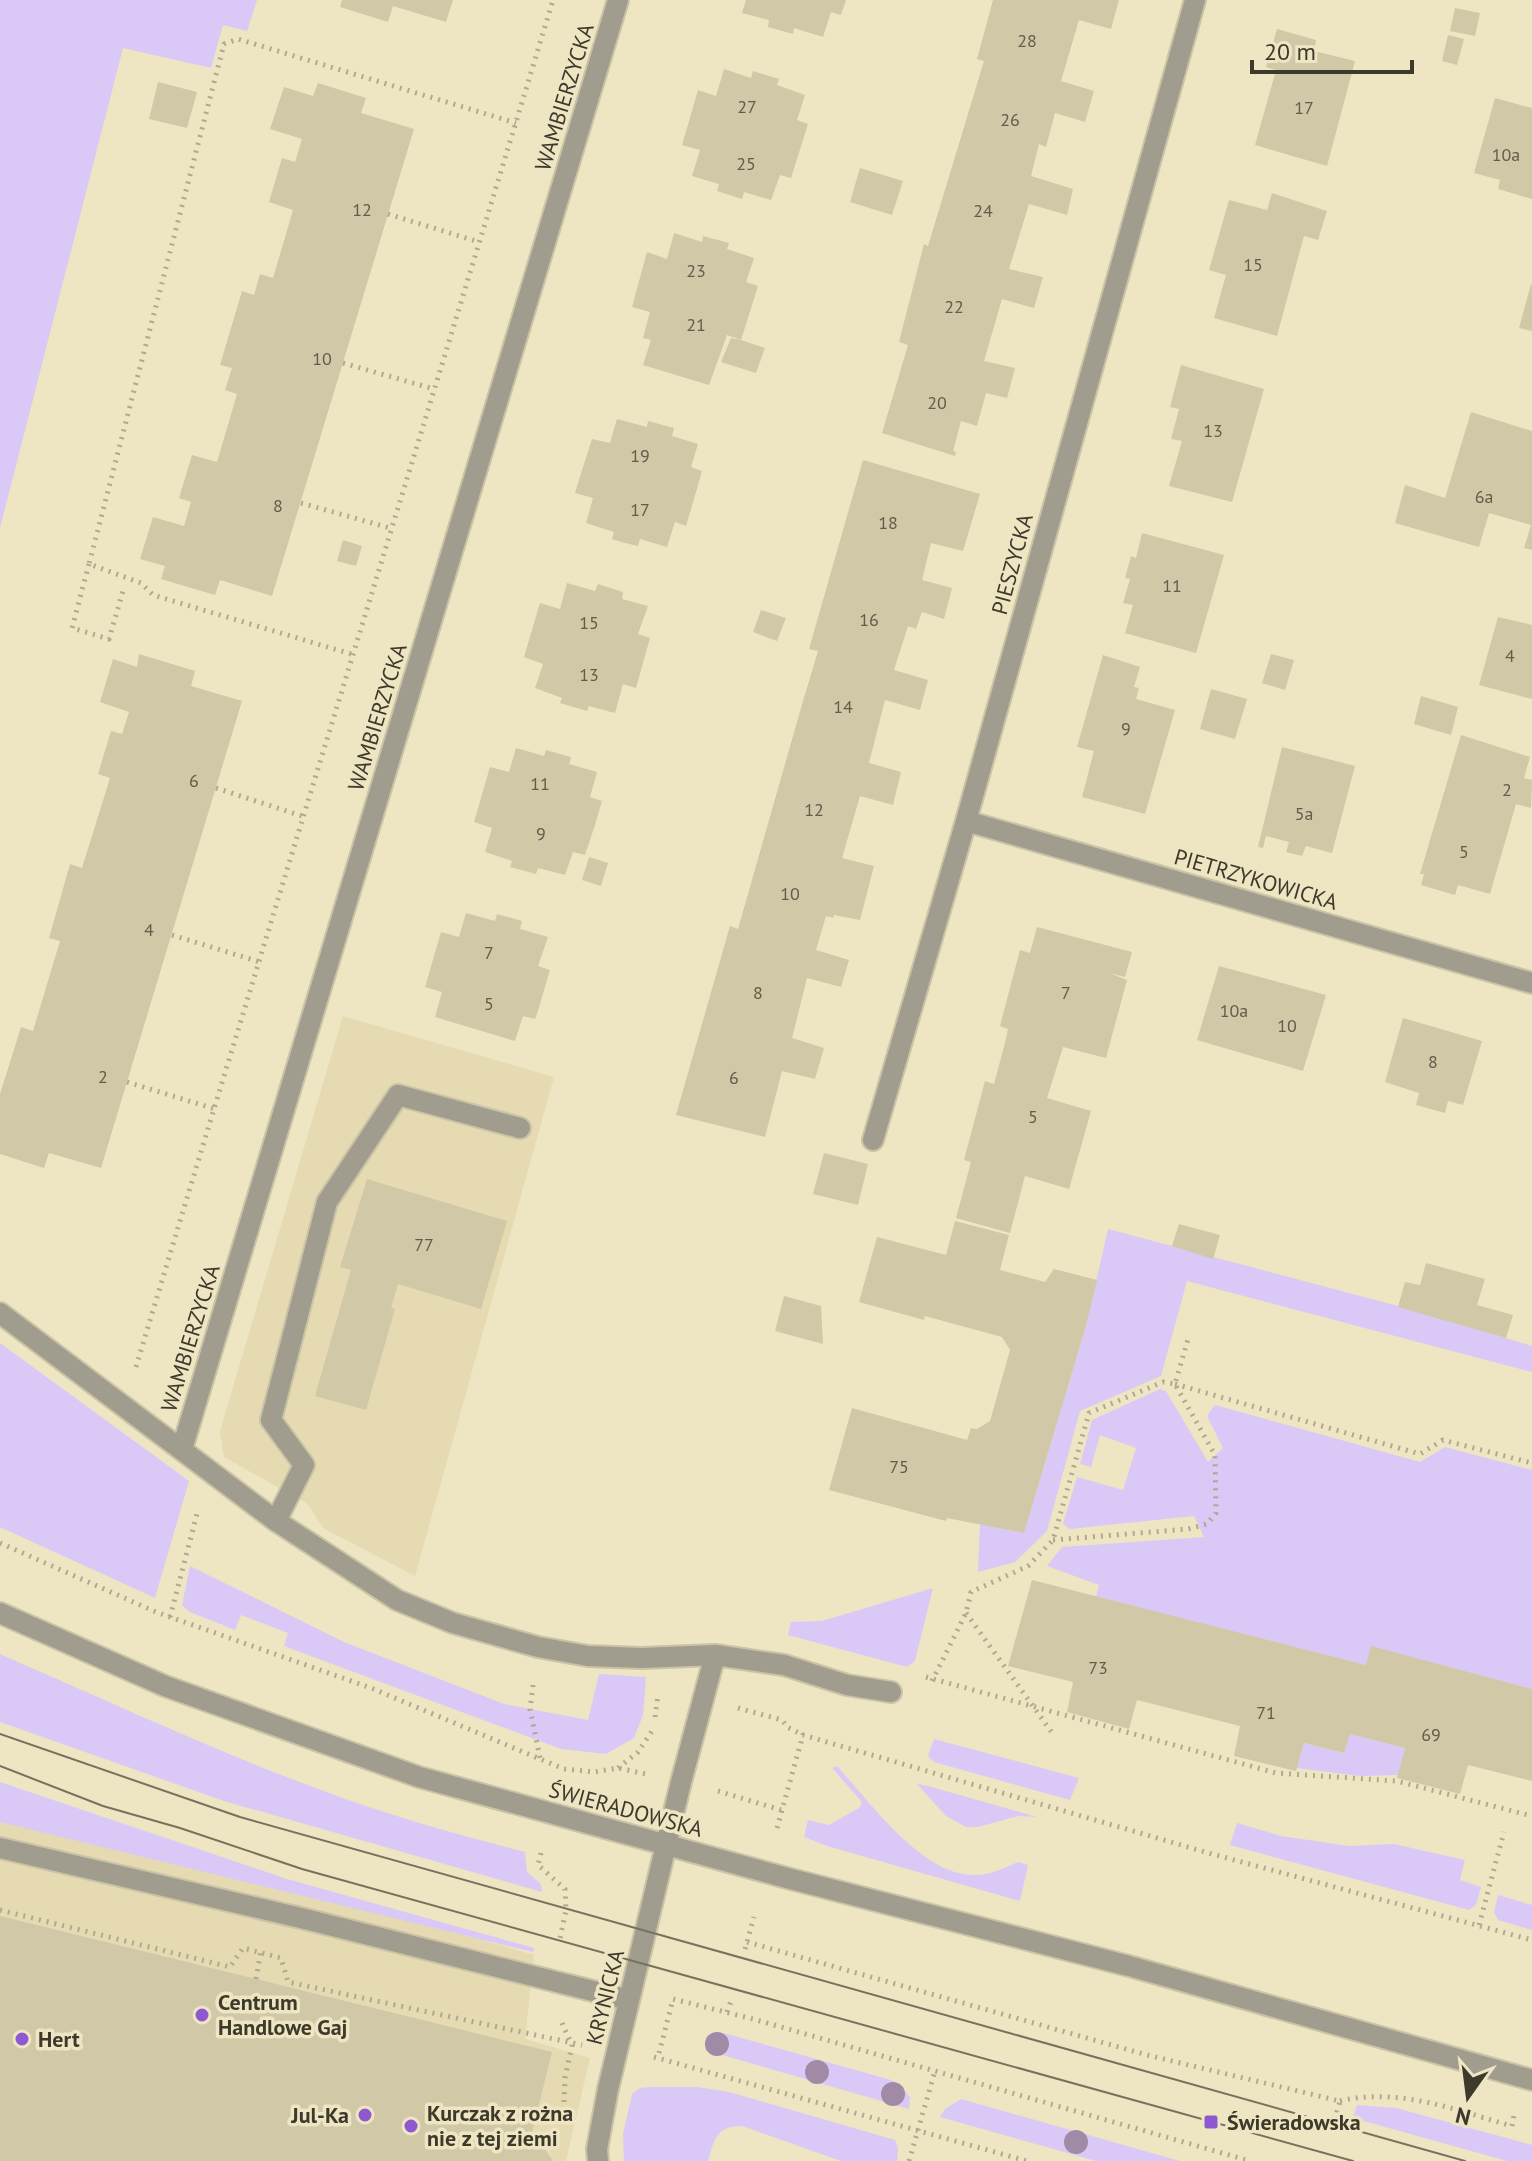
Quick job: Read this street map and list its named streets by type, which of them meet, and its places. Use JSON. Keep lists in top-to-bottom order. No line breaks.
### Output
{"streets":{"street":["WAMBIERZYCKA","PIESZYCKA","PIETRZYKOWICKA","ŚWIERADOWSKA","KRYNICKA"]},"crossings":[["PIESZYCKA","PIETRZYKOWICKA"],["ŚWIERADOWSKA","KRYNICKA"]],"places":{"other":["Centrum Handlowe Gaj","Hert","Jul-Ka","Kurczak z rożna nie z tej ziemi"],"transit":["Świeradowska"]},"house_numbers":["28","27","17","26","10a","25","12","24","15","23","22","21","10","20","13","19","6a","8","17","18","11","16","15","4","13","14","9","6","11","2","12","5a","9","5","10","4","7","8","7","5","10a","10","8","2","6","5","77","75","73","71","69"],"scale_bar":"20 m","north":"bottom"}
